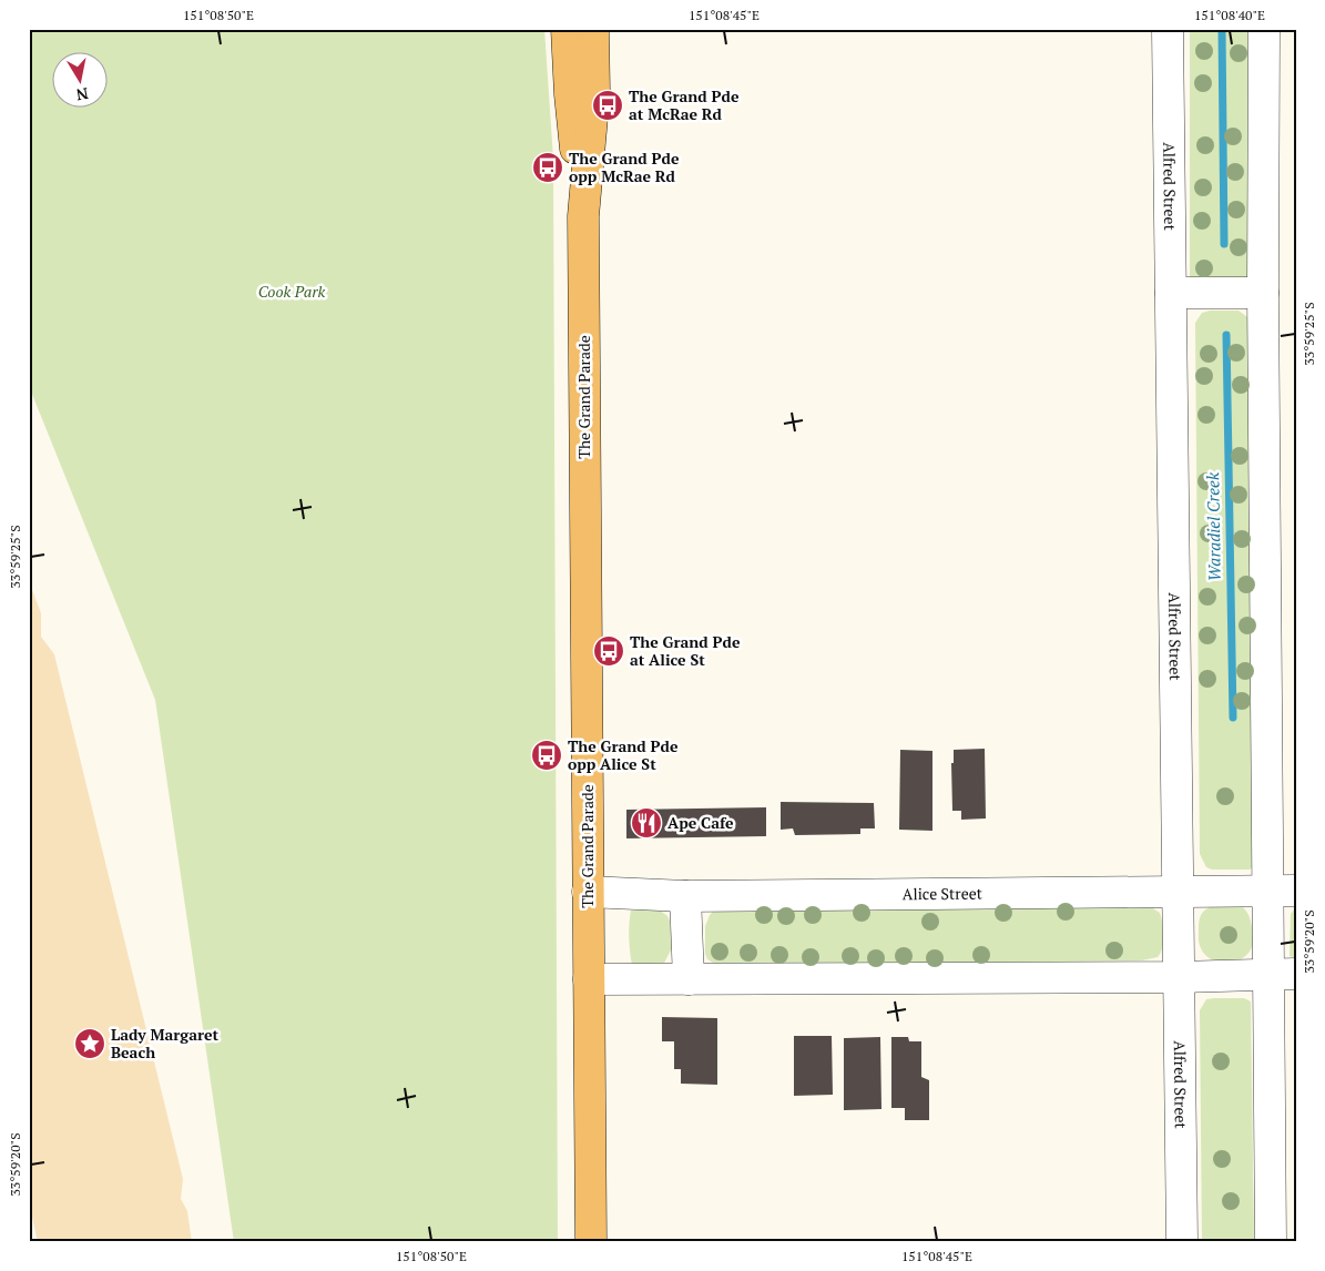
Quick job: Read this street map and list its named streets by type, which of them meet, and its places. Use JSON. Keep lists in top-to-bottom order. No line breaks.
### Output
{"streets":{"main road":["The Grand Parade"],"street":["Alfred Street","Alice Street"]},"crossings":[["Alfred Street","Alice Street"],["The Grand Parade","Alice Street"]],"water":["Waradiel Creek"],"parks":["Cook Park"],"places":{"bus stop":["The Grand Pde at McRae Rd","The Grand Pde opp McRae Rd","The Grand Pde at Alice St","The Grand Pde opp Alice St"],"restaurant":["Ape Cafe"],"place":["Lady Margaret Beach"]},"north":"bottom","coordinates":["151°08'50\"E","151°08'45\"E","151°08'40\"E","33°59'25\"S","33°59'20\"S"]}
